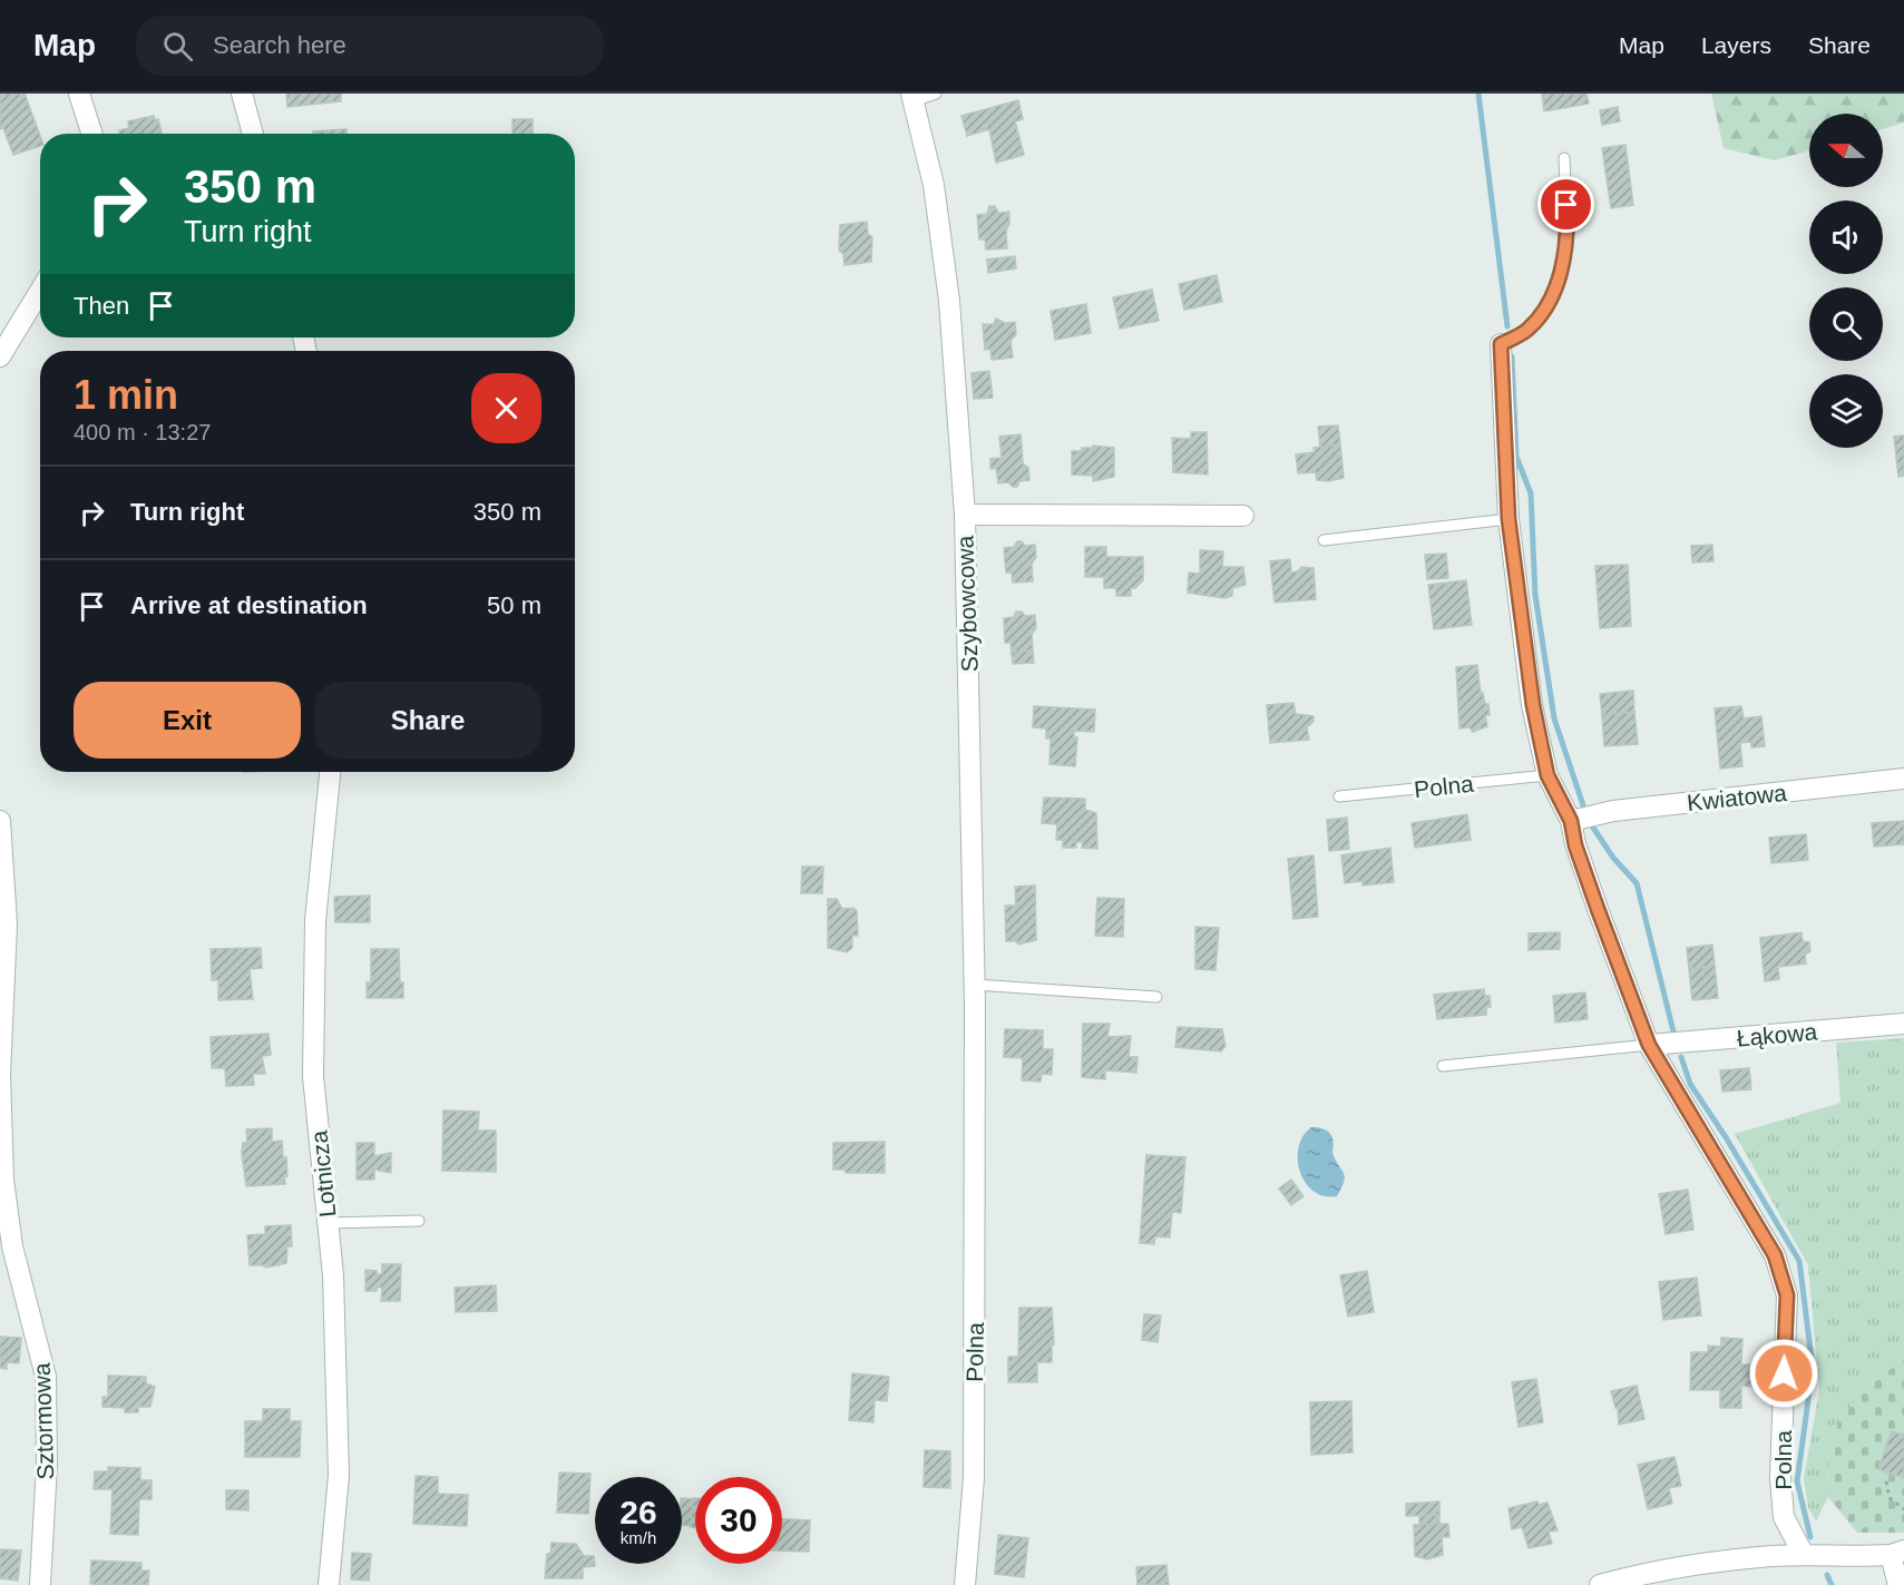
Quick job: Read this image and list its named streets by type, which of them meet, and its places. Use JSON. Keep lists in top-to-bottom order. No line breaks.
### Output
{"streets":{"street":["Szybowcowa","Polna","Kwiatowa","Łąkowa","Lotnicza","Sztormowa"]},"crossings":[["Szybowcowa","Polna"],["Polna","Kwiatowa"],["Polna","Łąkowa"]],"north":"left","page":{"header":"Map","search":"Search here","nav":["Map","Layers","Share"],"turn":["350 m","Turn right"],"then":"Then","heading":["1 min","400 m · 13:27"],"list":[{"name":"Turn right","value":"350 m"},{"name":"Arrive at destination","value":"50 m"}],"buttons":["Exit","Share"],"speed":"26 km/h","limit":"30"}}
